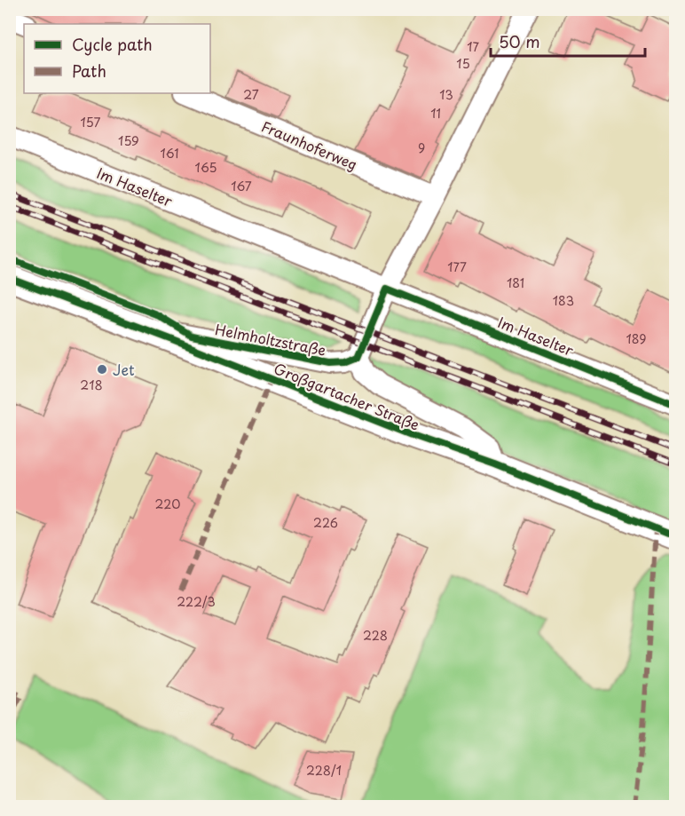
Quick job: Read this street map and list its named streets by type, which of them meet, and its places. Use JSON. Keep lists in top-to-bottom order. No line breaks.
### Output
{"streets":{"main road":["Großgartacher Straße"],"street":["Fraunhoferweg","Im Haselter","Helmholtzstraße"]},"crossings":[["Helmholtzstraße","Großgartacher Straße"]],"places":["Jet"],"house_numbers":["17","15","27","13","11","157","159","9","161","165","167","177","181","183","189","218","220","226","222/3","228","228/1"],"legend":["Cycle path","Path"],"scale_bar":"50 m"}
